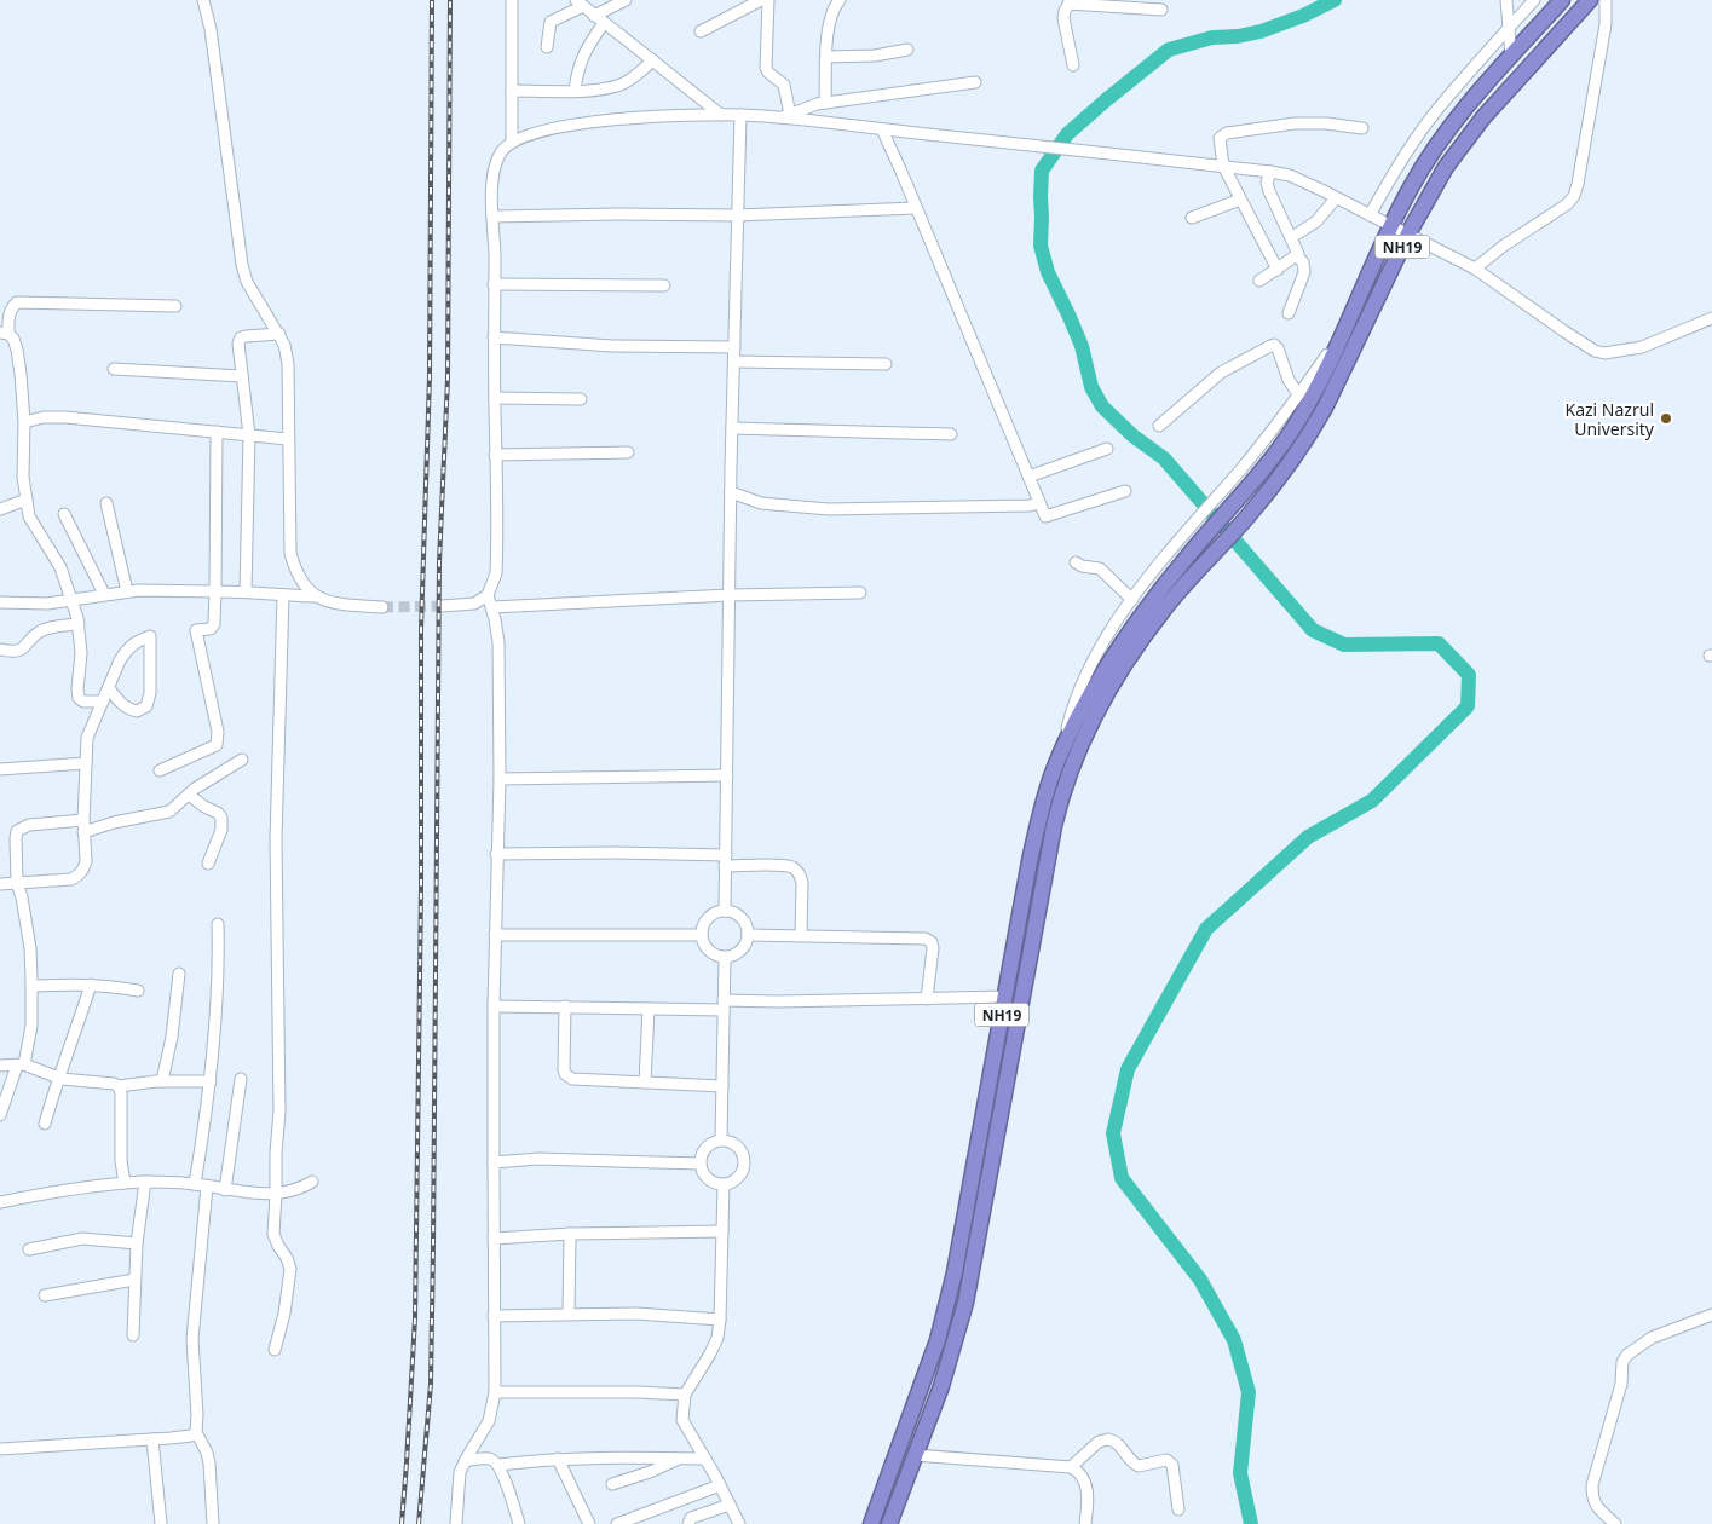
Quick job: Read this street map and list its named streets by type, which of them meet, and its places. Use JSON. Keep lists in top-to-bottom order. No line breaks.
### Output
{"streets":{"highway":["NH19"]},"places":["Kazi Nazrul University"]}
